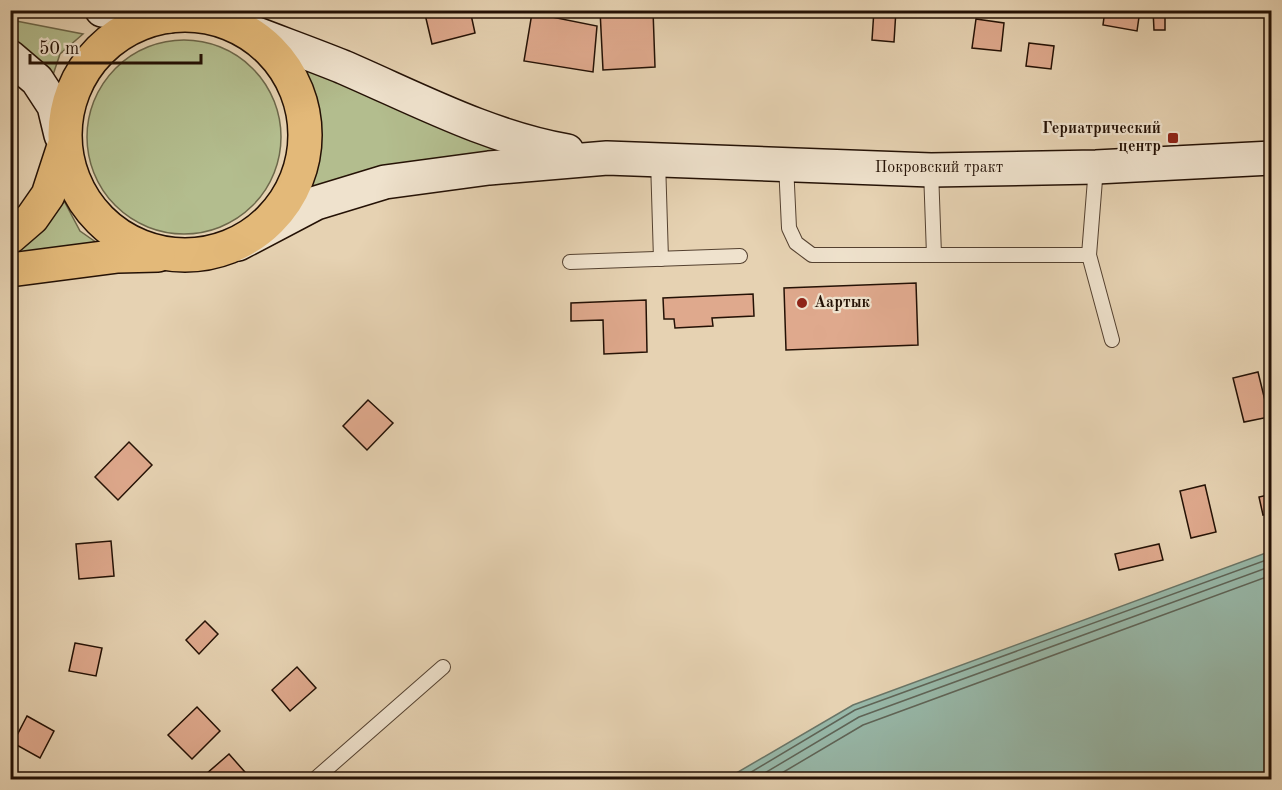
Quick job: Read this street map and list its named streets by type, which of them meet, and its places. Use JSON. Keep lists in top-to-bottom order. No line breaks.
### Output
{"streets":{"main road":["Покровский тракт"]},"places":{"transit":["Гериатрический центр"],"other":["Аартык"]},"scale_bar":"50 m"}
